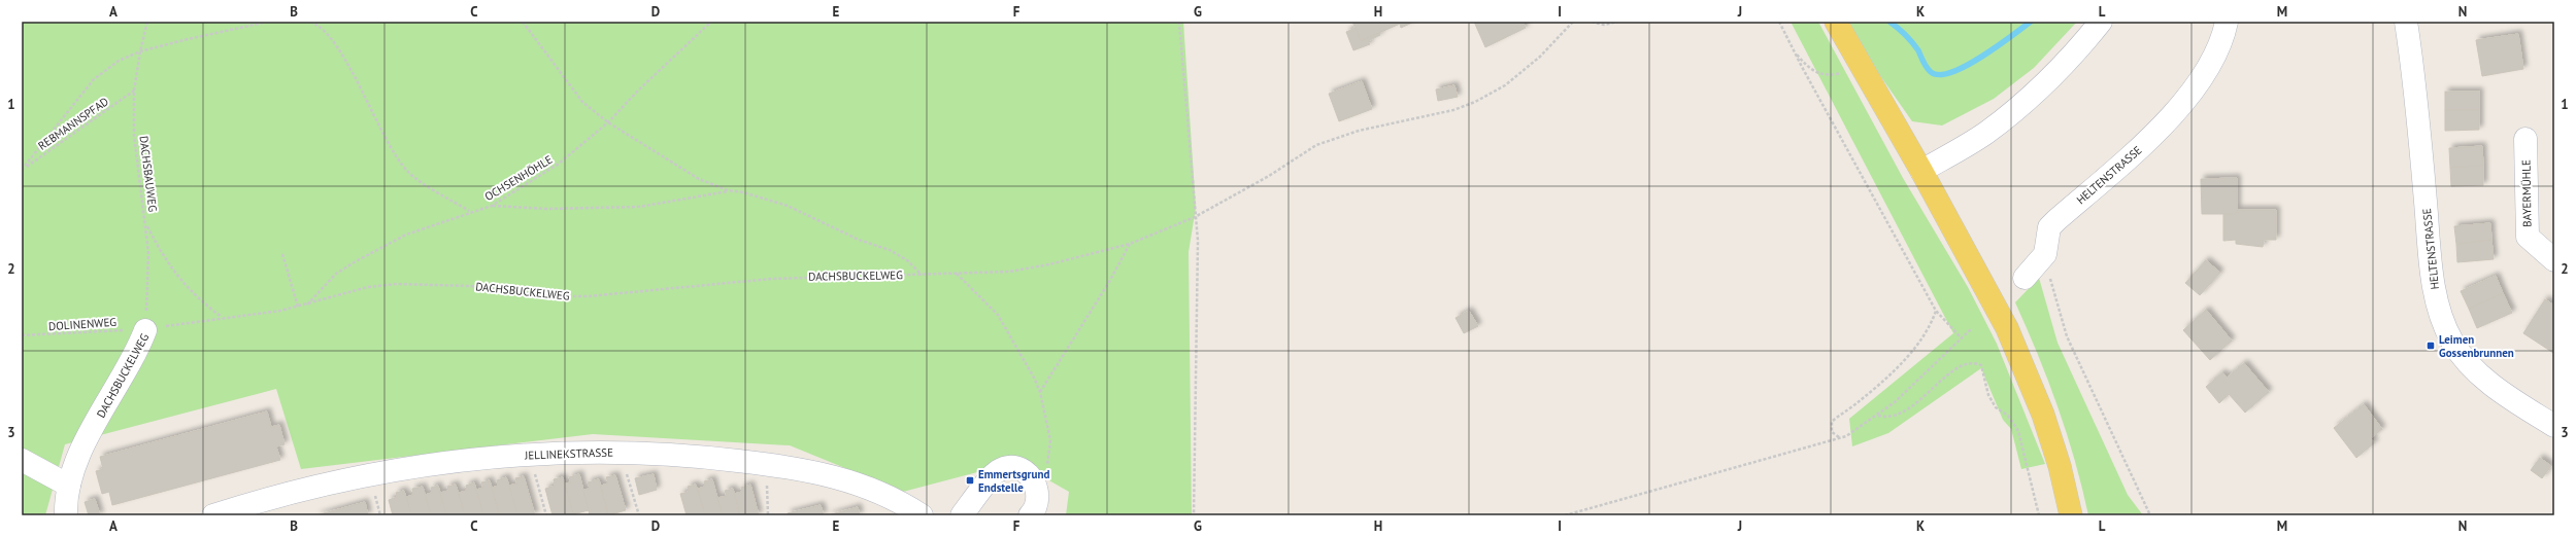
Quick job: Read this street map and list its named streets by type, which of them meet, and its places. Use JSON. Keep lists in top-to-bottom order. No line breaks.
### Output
{"streets":{"street":["HELTENSTRASSE","BAYERMÜHLE","DACHSBUCKELWEG","JELLINEKSTRASSE"],"path":["REBMANNSPFAD","DACHSBAUWEG","OCHSENHÖHLE","DOLINENWEG"]},"crossings":[["REBMANNSPFAD","DACHSBAUWEG"],["DACHSBAUWEG","DACHSBUCKELWEG"],["DACHSBAUWEG","DOLINENWEG"],["OCHSENHÖHLE","DACHSBUCKELWEG"],["DACHSBUCKELWEG","DOLINENWEG"]],"places":{"transit":["Leimen Gossenbrunnen","Emmertsgrund Endstelle"]},"grid":{"columns":["A","B","C","D","E","F","G","H","I","J","K","L","M","N"],"rows":["1","2","3"]}}
